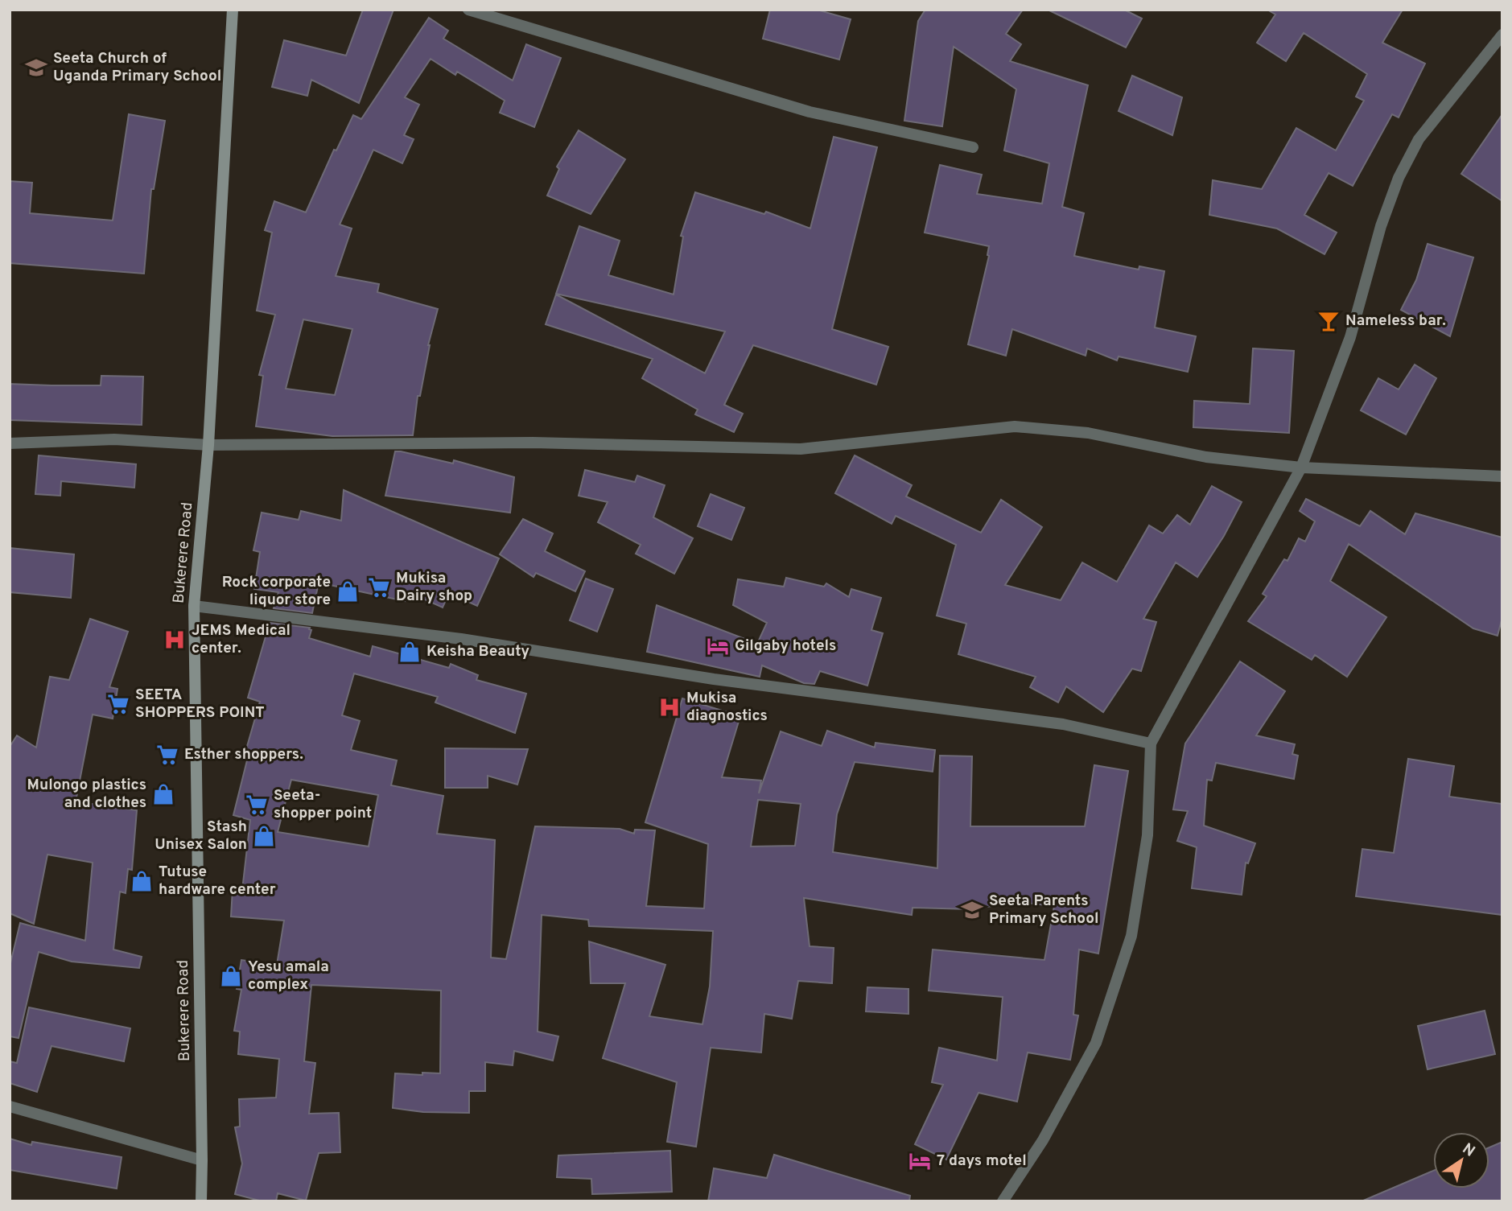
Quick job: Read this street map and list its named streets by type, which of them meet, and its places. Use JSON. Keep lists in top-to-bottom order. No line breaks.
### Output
{"streets":{"main road":["Bukerere Road"]},"places":{"school or university":["Seeta Church of Uganda Primary School","Seeta Parents Primary School"],"bar":["Nameless bar."],"supermarket":["Mukisa Dairy shop","SEETA SHOPPERS POINT","Esther shoppers.","Seeta- shopper point"],"shop":["Rock corporate liquor store","Keisha Beauty","Mulongo plastics and clothes","Stash Unisex Salon","Tutuse hardware center","Yesu amala complex"],"hospital":["JEMS Medical center.","Mukisa diagnostics"],"hotel":["Gilgaby hotels","7 days motel"]},"north":"top right"}
